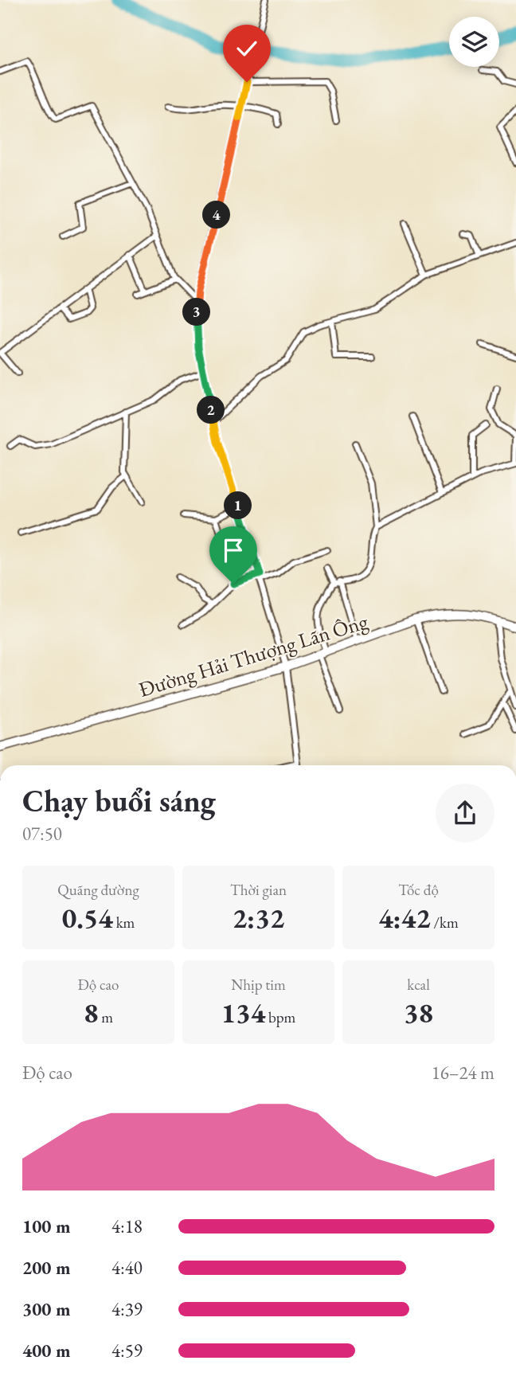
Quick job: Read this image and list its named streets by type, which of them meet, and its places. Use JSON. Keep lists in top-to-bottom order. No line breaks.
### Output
{"streets":{"street":["Đường Hải Thượng Lãn Ông"]},"page":{"pins":["4","3","2","1"],"heading":["Chạy buổi sáng","07:50"],"stats":[["Quãng đường","0.54 km"],["Thời gian","2:32"],["Tốc độ","4:42 /km"],["Độ cao","8 m"],["Nhịp tim","134 bpm"],["kcal","38"]],"chart":["Độ cao","16–24 m"],"list":[{"name":"100 m","note":"4:18"},{"name":"200 m","note":"4:40"},{"name":"300 m","note":"4:39"},{"name":"400 m","note":"4:59"}]}}
